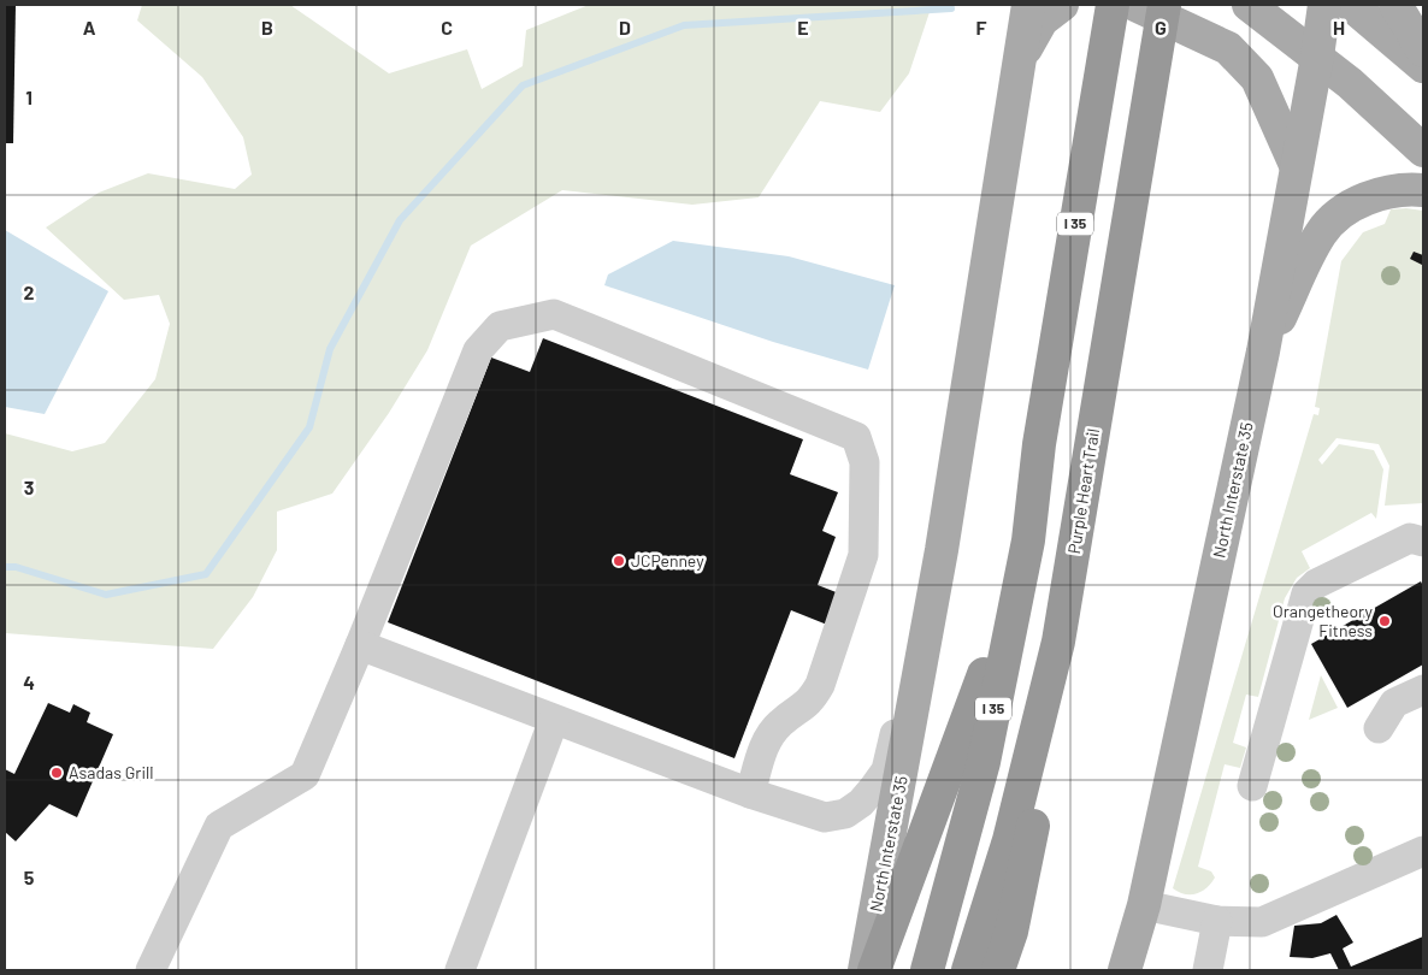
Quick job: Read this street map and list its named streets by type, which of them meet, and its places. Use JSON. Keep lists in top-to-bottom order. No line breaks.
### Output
{"streets":{"highway":["I 35","Purple Heart Trail"],"main road":["North Interstate 35"]},"places":["JCPenney","Orangetheory Fitness","Asadas Grill"],"grid":{"columns":["A","B","C","D","E","F","G","H"],"rows":["1","2","3","4","5"]}}
